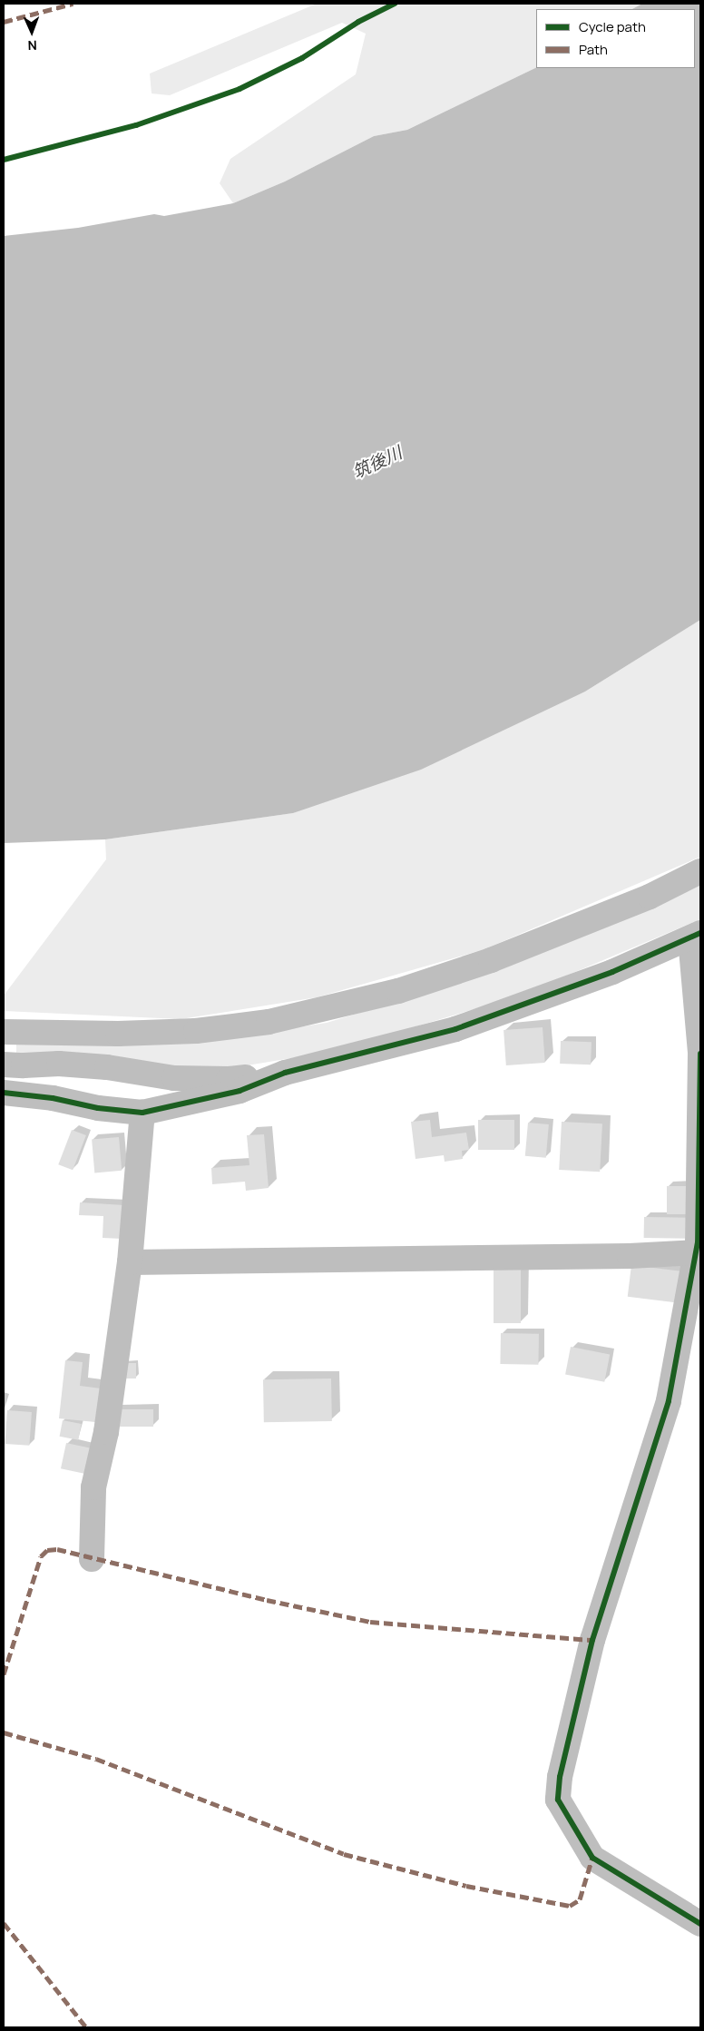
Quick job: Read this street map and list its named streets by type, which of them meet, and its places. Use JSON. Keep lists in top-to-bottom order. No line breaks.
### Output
{"water":["筑後川"],"legend":["Cycle path","Path"],"north":"bottom"}
